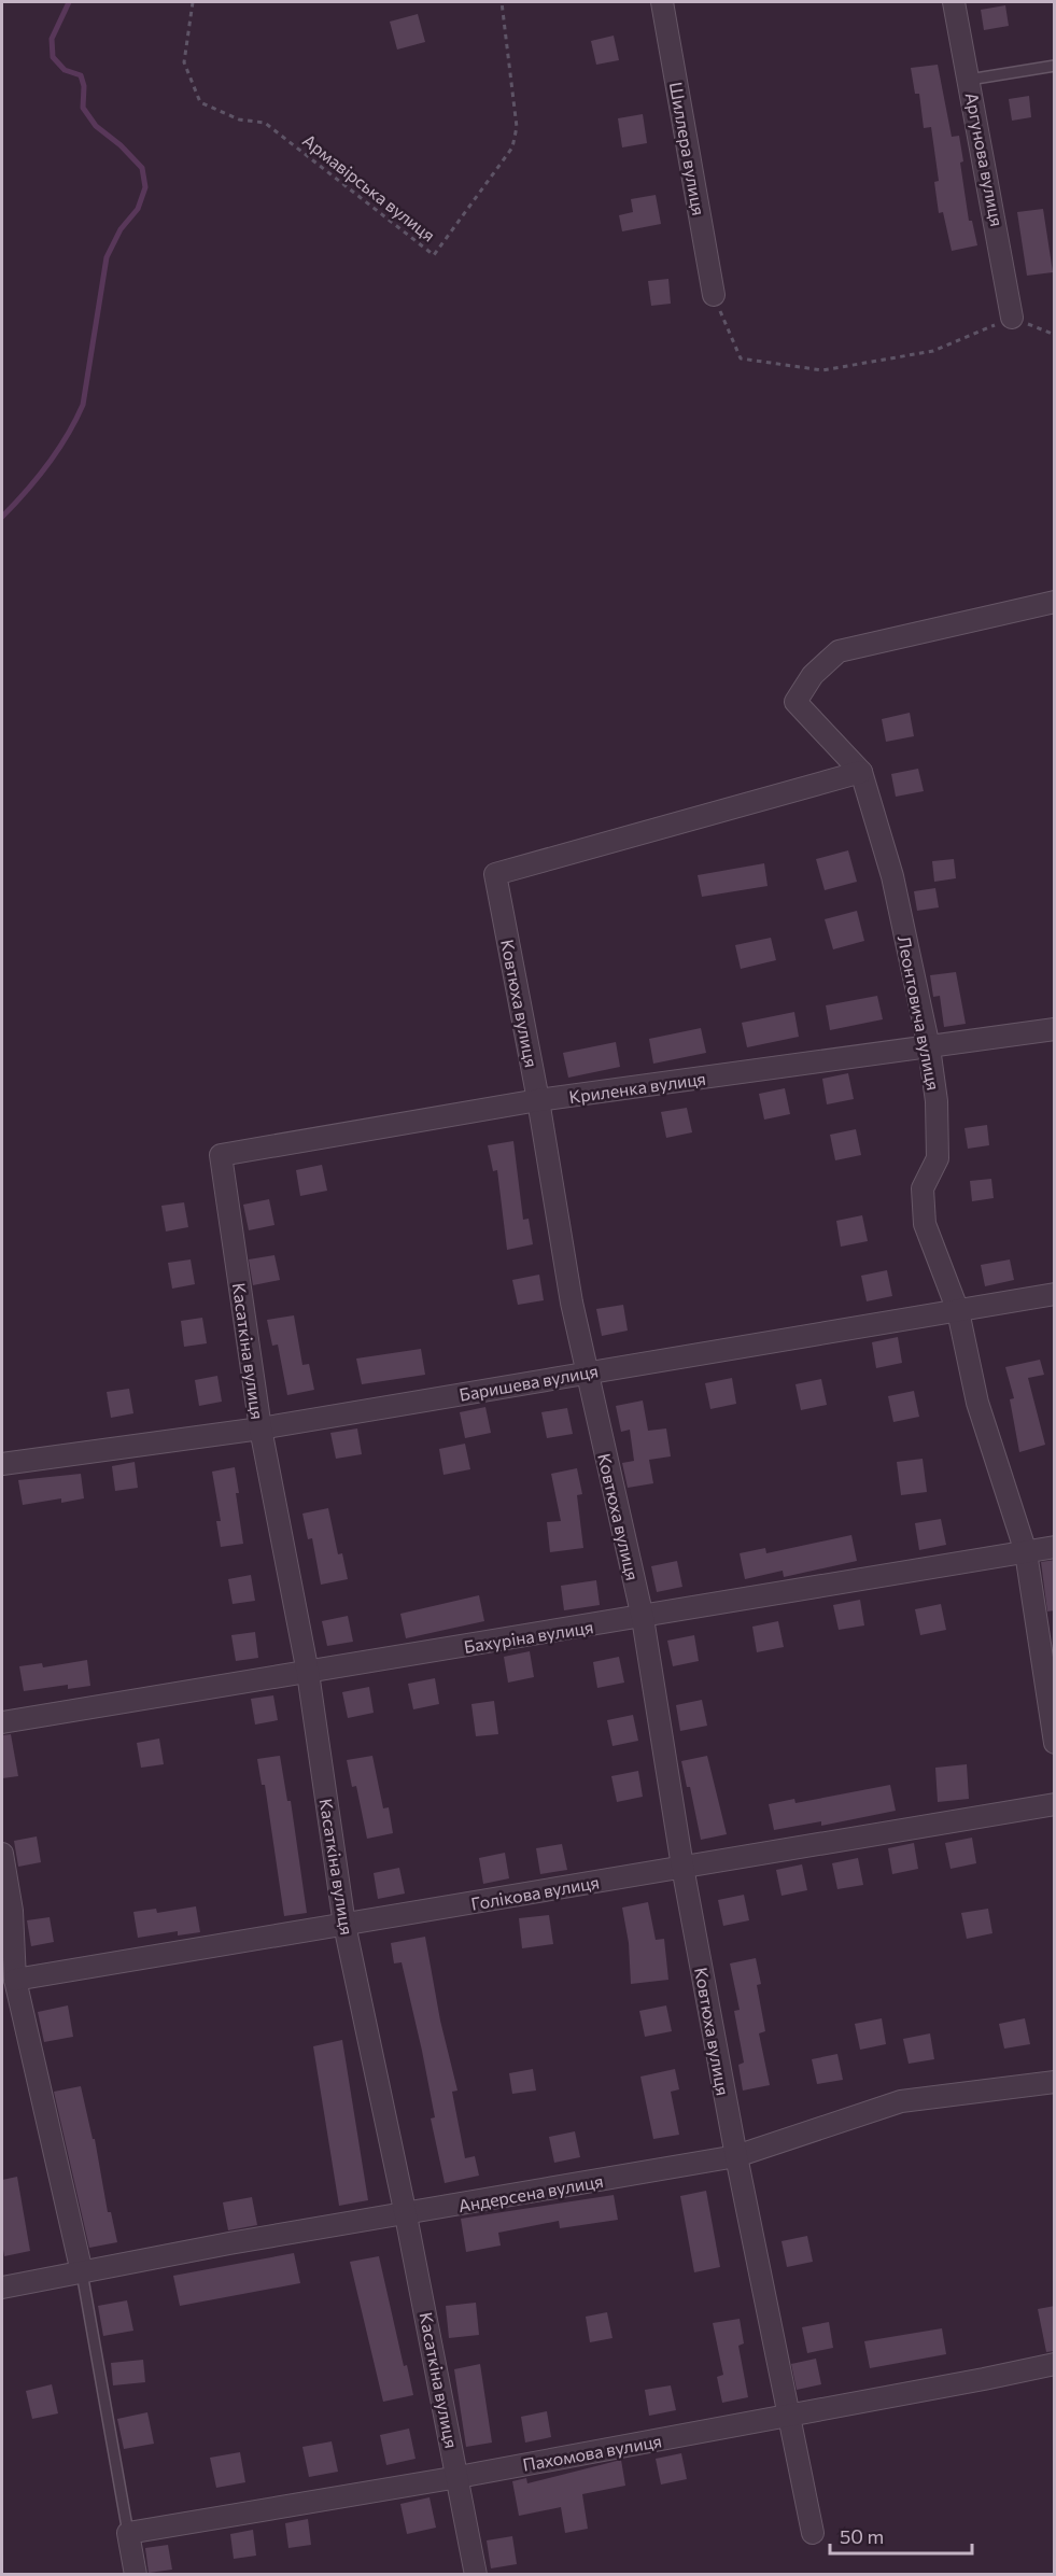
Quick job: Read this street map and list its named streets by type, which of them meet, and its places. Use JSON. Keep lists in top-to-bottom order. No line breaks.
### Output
{"streets":{"street":["Шиллера вулиця","Аргунова вулиця","Ковтюха вулиця","Леонтовича вулиця","Криленка вулиця","Касаткіна вулиця","Баришева вулиця","Бахуріна вулиця","Голікова вулиця","Андерсена вулиця","Пахомова вулиця"],"path":["Армавірська вулиця"]},"crossings":[["Ковтюха вулиця","Леонтовича вулиця"],["Ковтюха вулиця","Криленка вулиця"],["Ковтюха вулиця","Баришева вулиця"],["Ковтюха вулиця","Бахуріна вулиця"],["Ковтюха вулиця","Голікова вулиця"],["Ковтюха вулиця","Андерсена вулиця"],["Ковтюха вулиця","Пахомова вулиця"],["Леонтовича вулиця","Криленка вулиця"],["Леонтовича вулиця","Баришева вулиця"],["Леонтовича вулиця","Бахуріна вулиця"],["Криленка вулиця","Касаткіна вулиця"],["Касаткіна вулиця","Баришева вулиця"],["Касаткіна вулиця","Бахуріна вулиця"],["Касаткіна вулиця","Голікова вулиця"],["Касаткіна вулиця","Андерсена вулиця"],["Касаткіна вулиця","Пахомова вулиця"]],"scale_bar":"50 m"}
